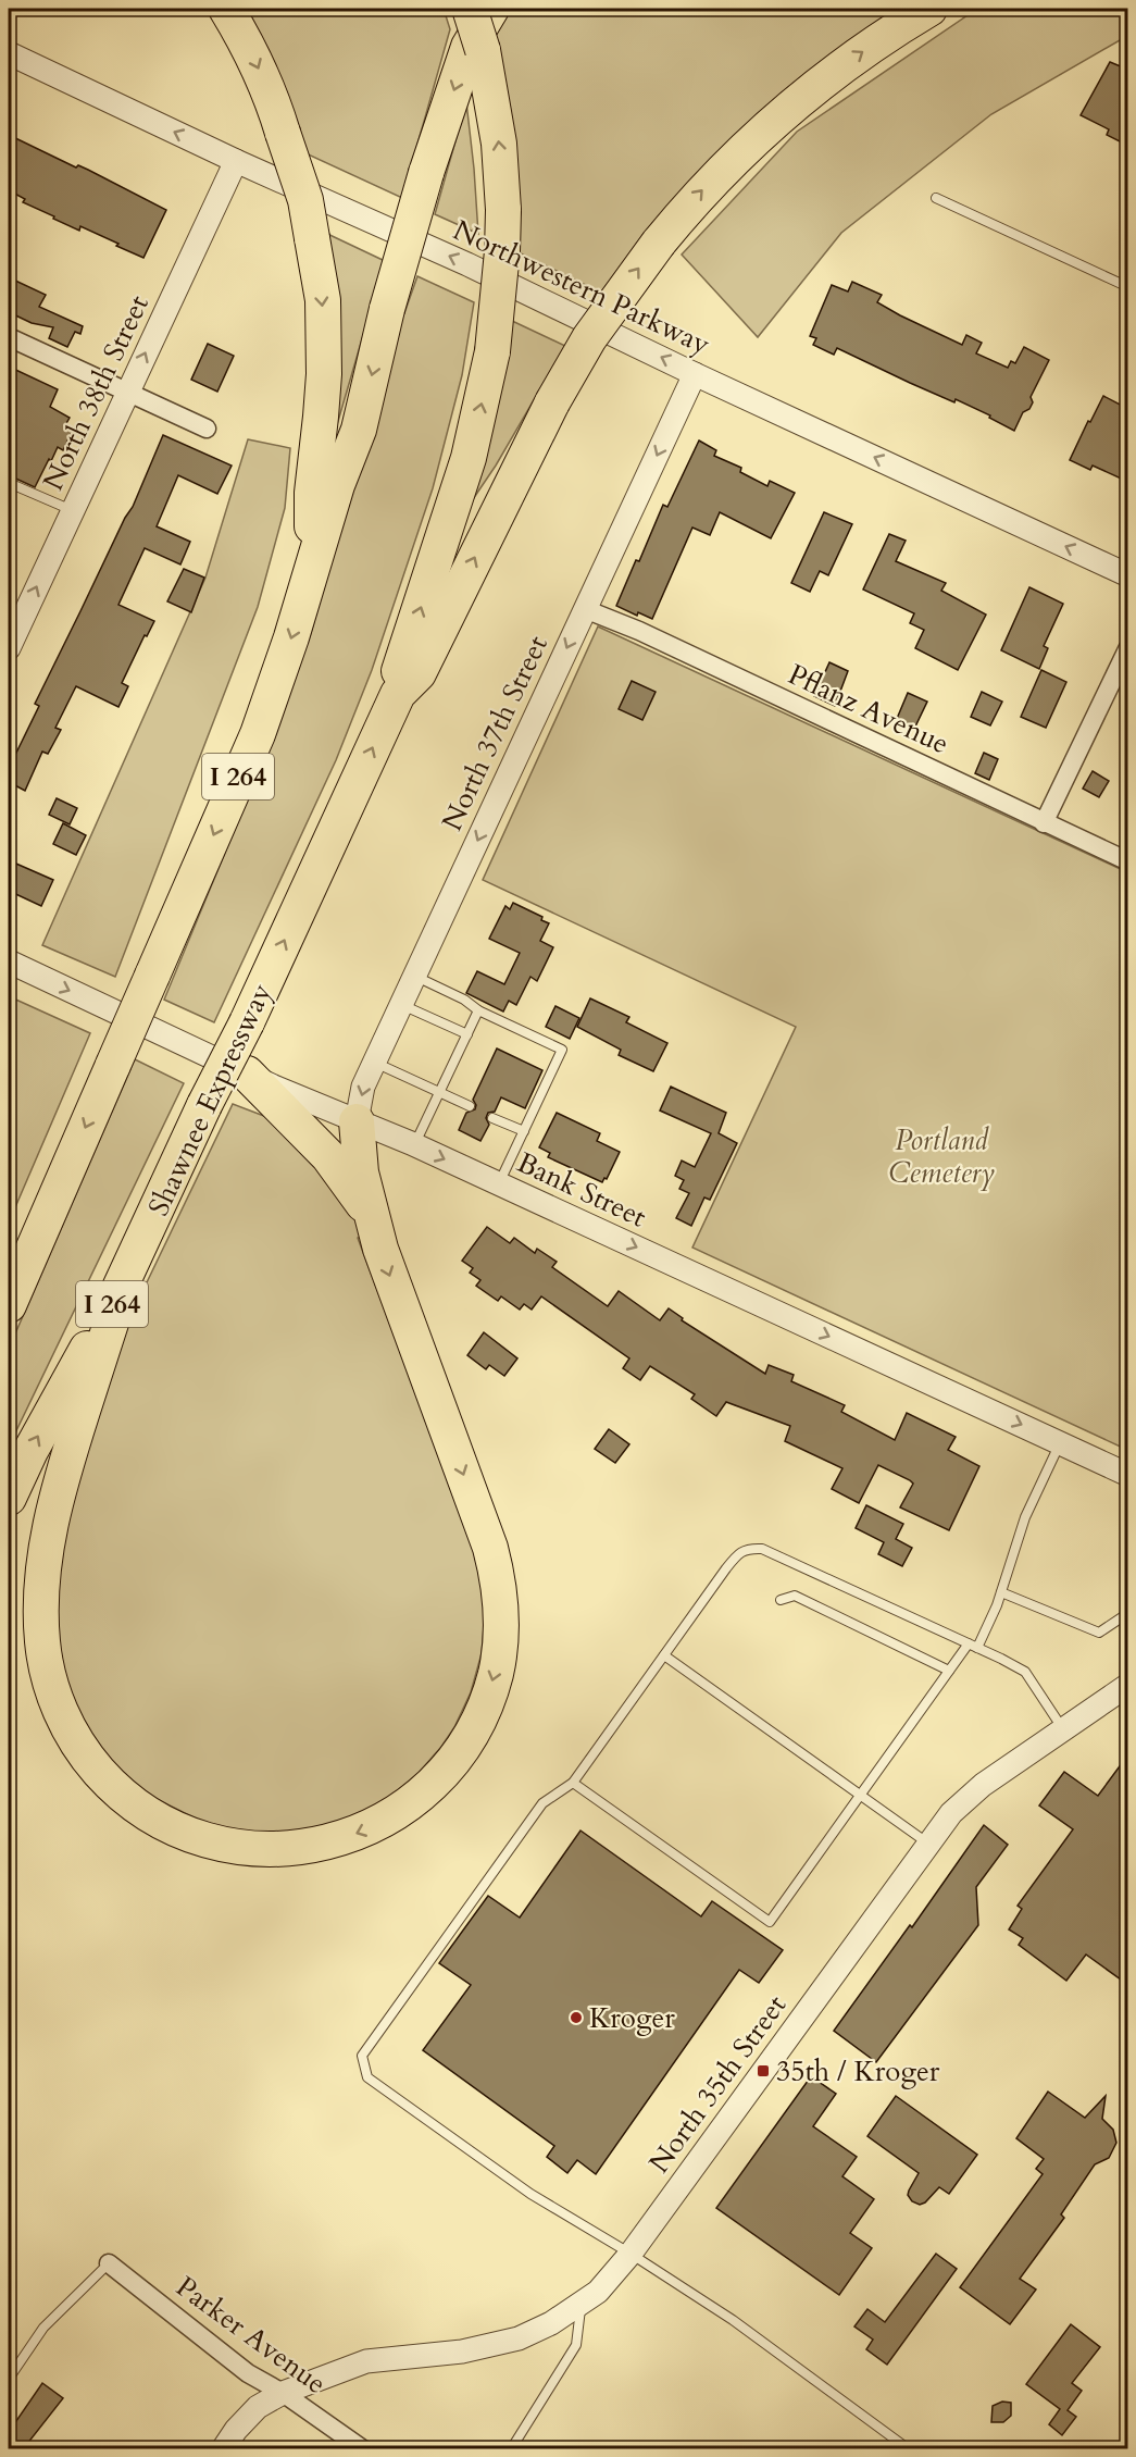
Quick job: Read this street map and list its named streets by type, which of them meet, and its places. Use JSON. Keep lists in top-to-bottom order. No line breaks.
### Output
{"streets":{"highway":["I 264","Shawnee Expressway"],"street":["Northwestern Parkway","North 38th Street","Pflanz Avenue","North 37th Street","Bank Street","North 35th Street","Parker Avenue"]},"crossings":[["Northwestern Parkway","North 38th Street"],["Northwestern Parkway","North 37th Street"],["Pflanz Avenue","North 37th Street"],["North 37th Street","Bank Street"],["North 35th Street","Parker Avenue"]],"one_way":["Northwestern Parkway","North 38th Street","North 37th Street","Bank Street"],"parks":["Portland Cemetery"],"places":{"other":["Kroger"],"transit":["35th / Kroger"]}}
